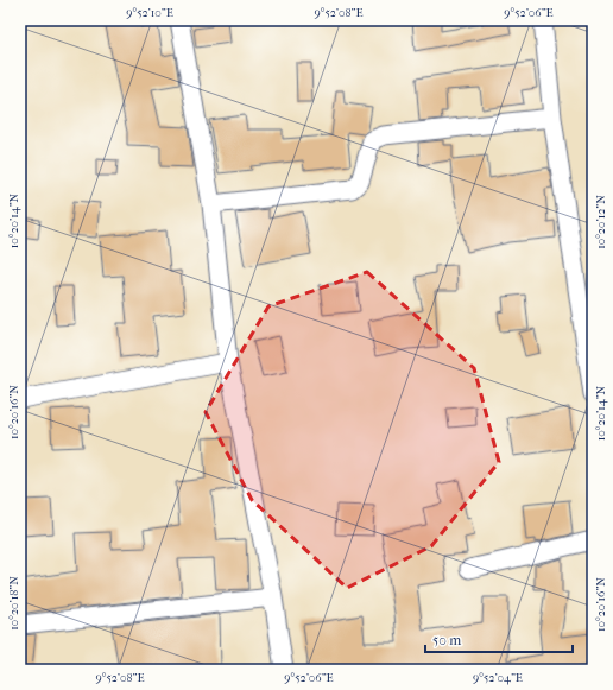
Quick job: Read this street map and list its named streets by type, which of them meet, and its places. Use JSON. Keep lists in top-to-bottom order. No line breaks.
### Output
{"scale_bar":"50 m","coordinates":["9°52'10\"E","9°52'08\"E","9°52'06\"E","10°20'14\"N","10°20'12\"N","10°20'16\"N","10°20'18\"N","9°52'04\"E"]}
